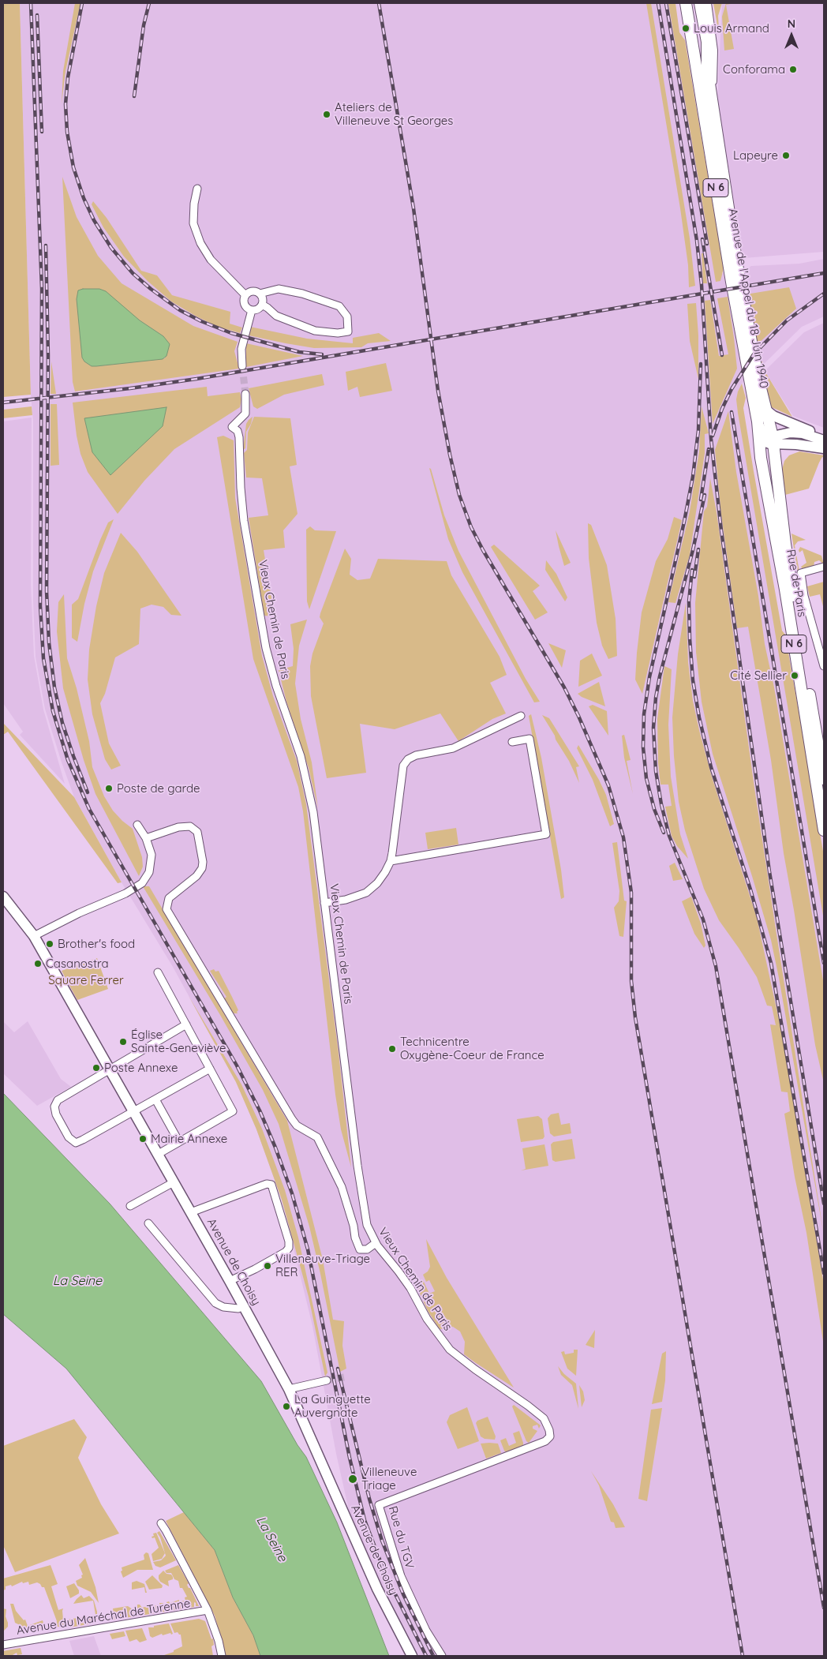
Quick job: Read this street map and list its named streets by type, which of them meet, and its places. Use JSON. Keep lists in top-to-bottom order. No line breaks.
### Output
{"streets":{"main road":["N 6","Avenue de l'Appel du 18 Juin 1940","Rue de Paris","Avenue de Choisy"],"street":["Vieux Chemin de Paris","Rue du TGV","Avenue du Maréchal de Turenne"]},"crossings":[["N 6","Rue de Paris"],["Avenue de l'Appel du 18 Juin 1940","Rue de Paris"],["Vieux Chemin de Paris","Rue du TGV"]],"water":["La Seine"],"parks":["Square Ferrer"],"places":["Louis Armand","Conforama","Ateliers de Villeneuve St Georges","Lapeyre","Cité Sellier","Poste de garde","Brother's food","Casanostra","Église Sainte-Geneviève","Technicentre Oxygène-Coeur de France","Poste Annexe","Mairie Annexe","Villeneuve-Triage RER","La Guinguette Auvergnate","Villeneuve Triage"],"north":"top"}
